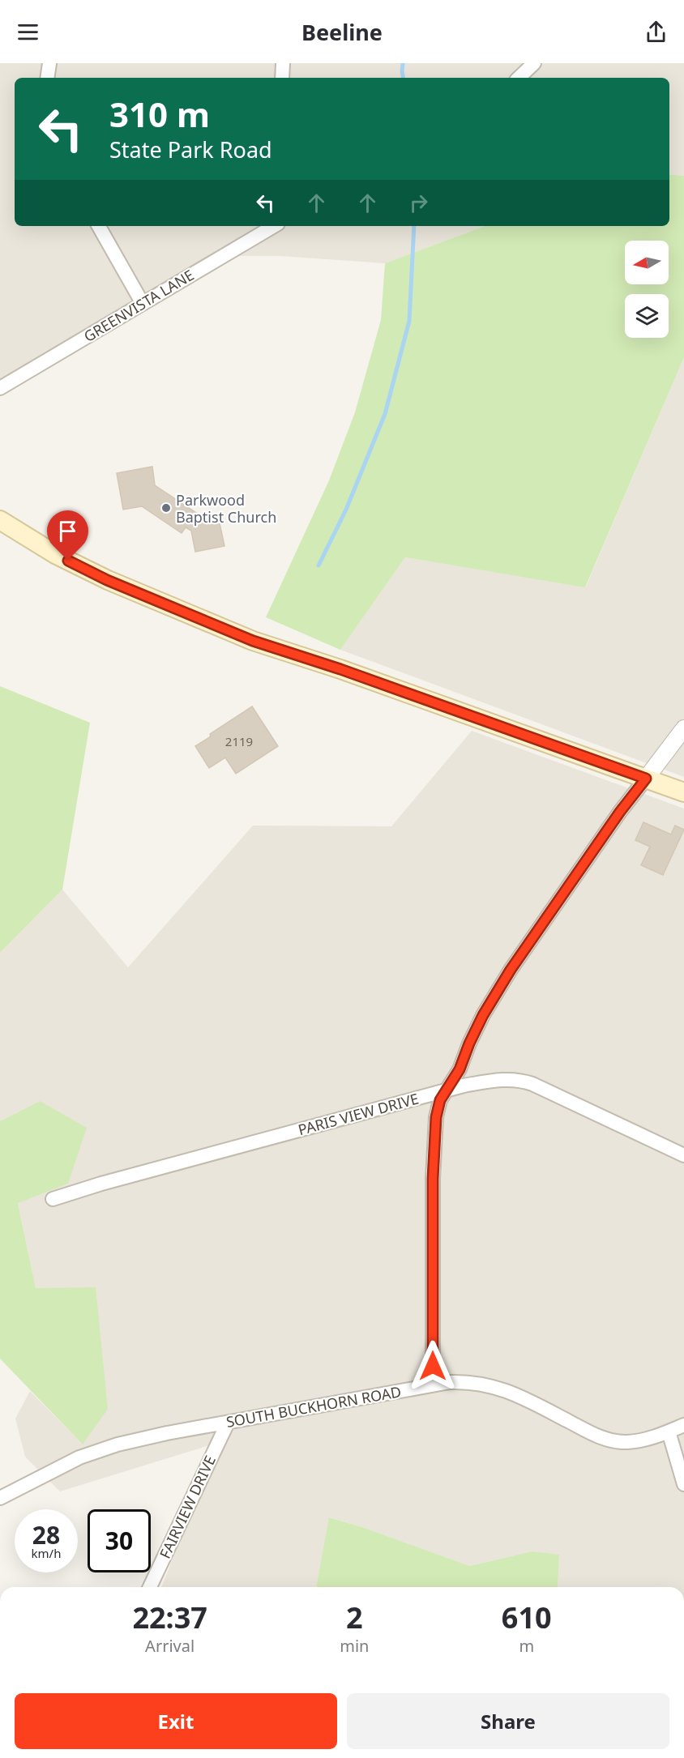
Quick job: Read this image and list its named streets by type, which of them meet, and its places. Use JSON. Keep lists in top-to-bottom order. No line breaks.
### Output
{"streets":{"street":["GREENVISTA LANE","PARIS VIEW DRIVE","SOUTH BUCKHORN ROAD","FAIRVIEW DRIVE"]},"crossings":[["SOUTH BUCKHORN ROAD","FAIRVIEW DRIVE"]],"places":["Parkwood Baptist Church"],"house_numbers":["2119"],"north":"left","page":{"header":"Beeline","turn":["310 m","State Park Road"],"speed":"28 km/h","limit":"30","eta":["22:37","Arrival","2","min","610","m"],"buttons":["Exit","Share"]}}
